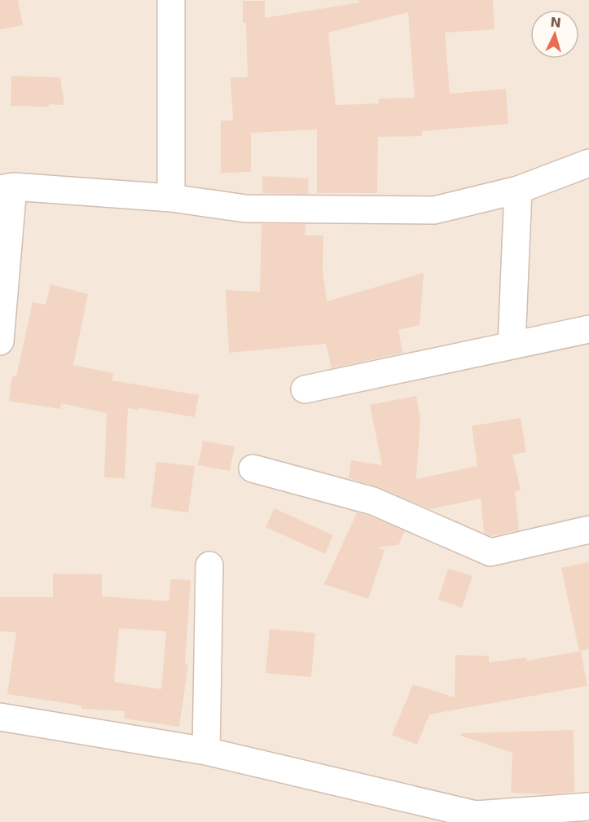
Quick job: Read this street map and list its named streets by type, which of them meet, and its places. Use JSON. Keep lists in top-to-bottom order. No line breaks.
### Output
{"north":"top"}
